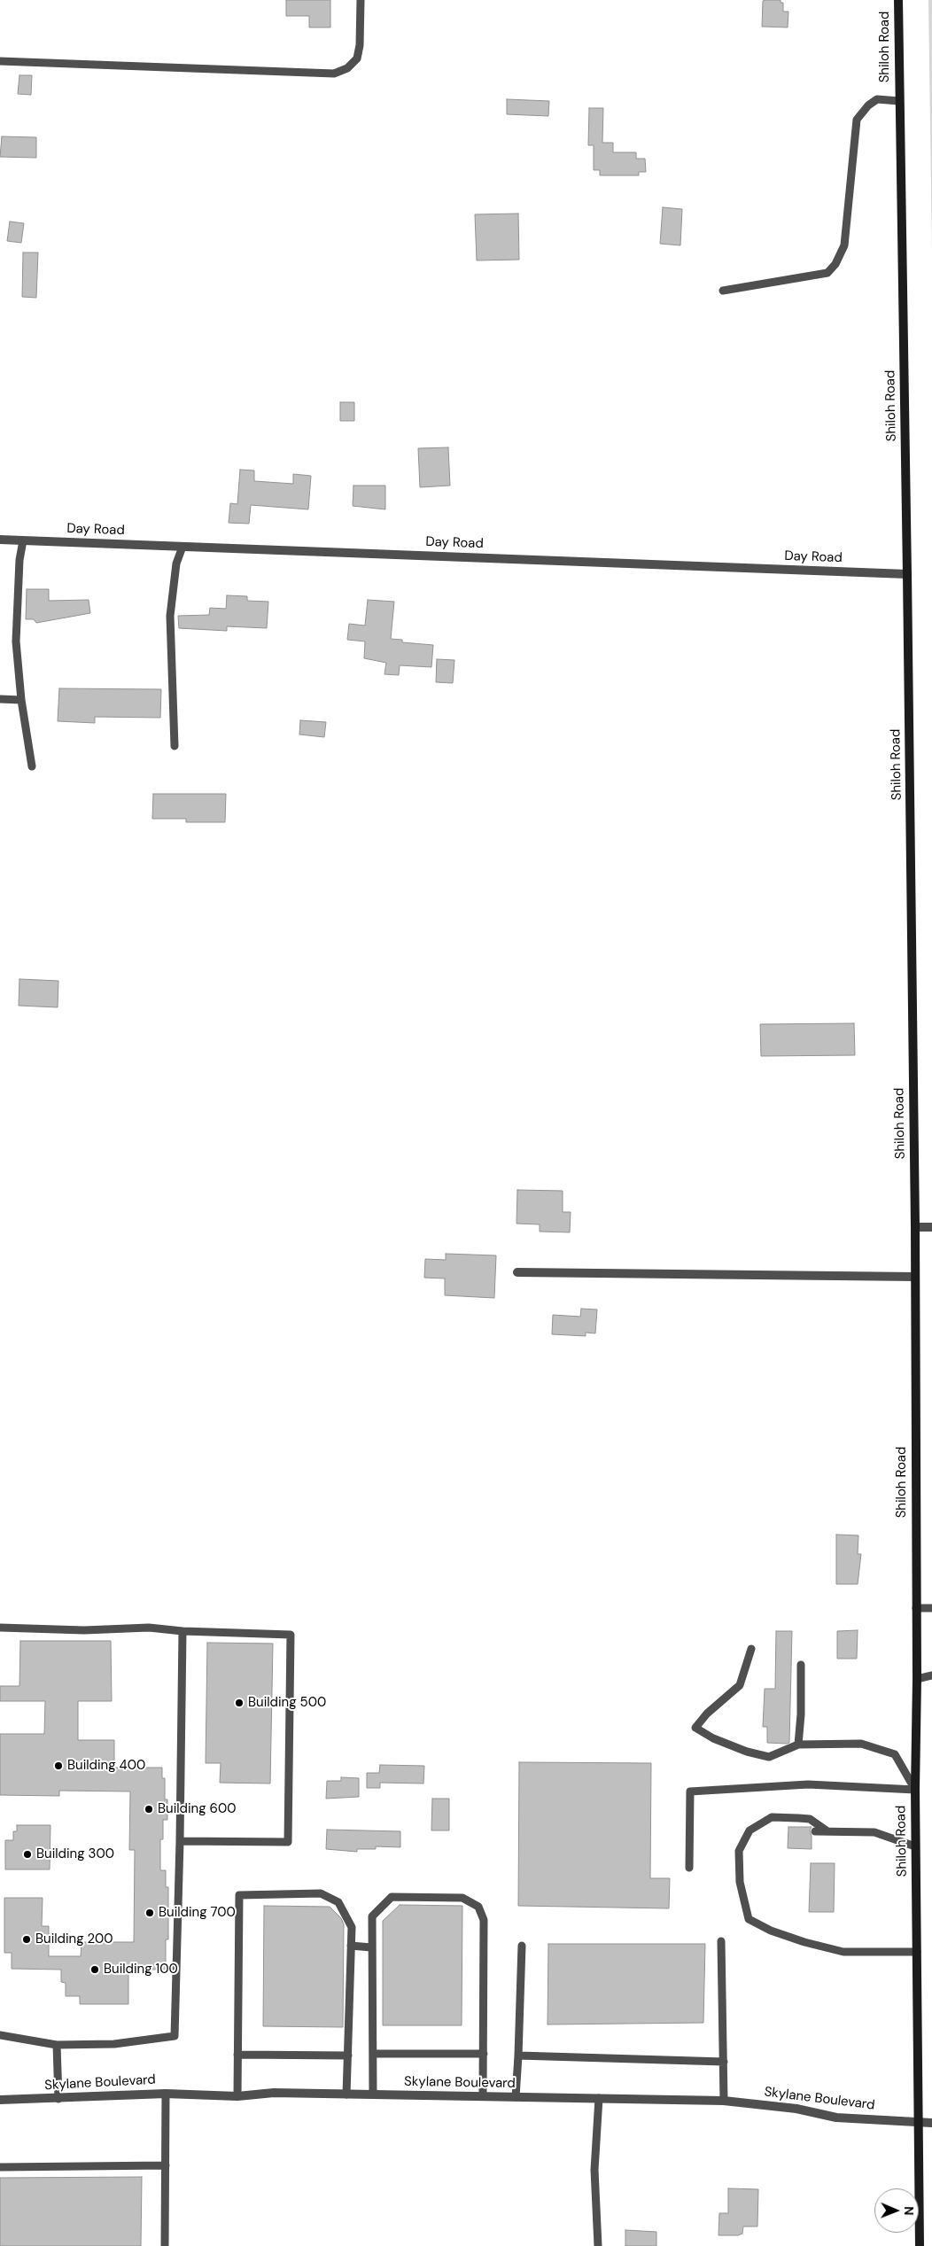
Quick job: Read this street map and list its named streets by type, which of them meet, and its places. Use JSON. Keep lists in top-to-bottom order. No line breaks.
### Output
{"streets":{"main road":["Shiloh Road"],"street":["Day Road","Skylane Boulevard"]},"crossings":[["Shiloh Road","Day Road"],["Shiloh Road","Skylane Boulevard"]],"places":["Building 500","Building 400","Building 600","Building 300","Building 700","Building 200","Building 100"],"north":"right"}
